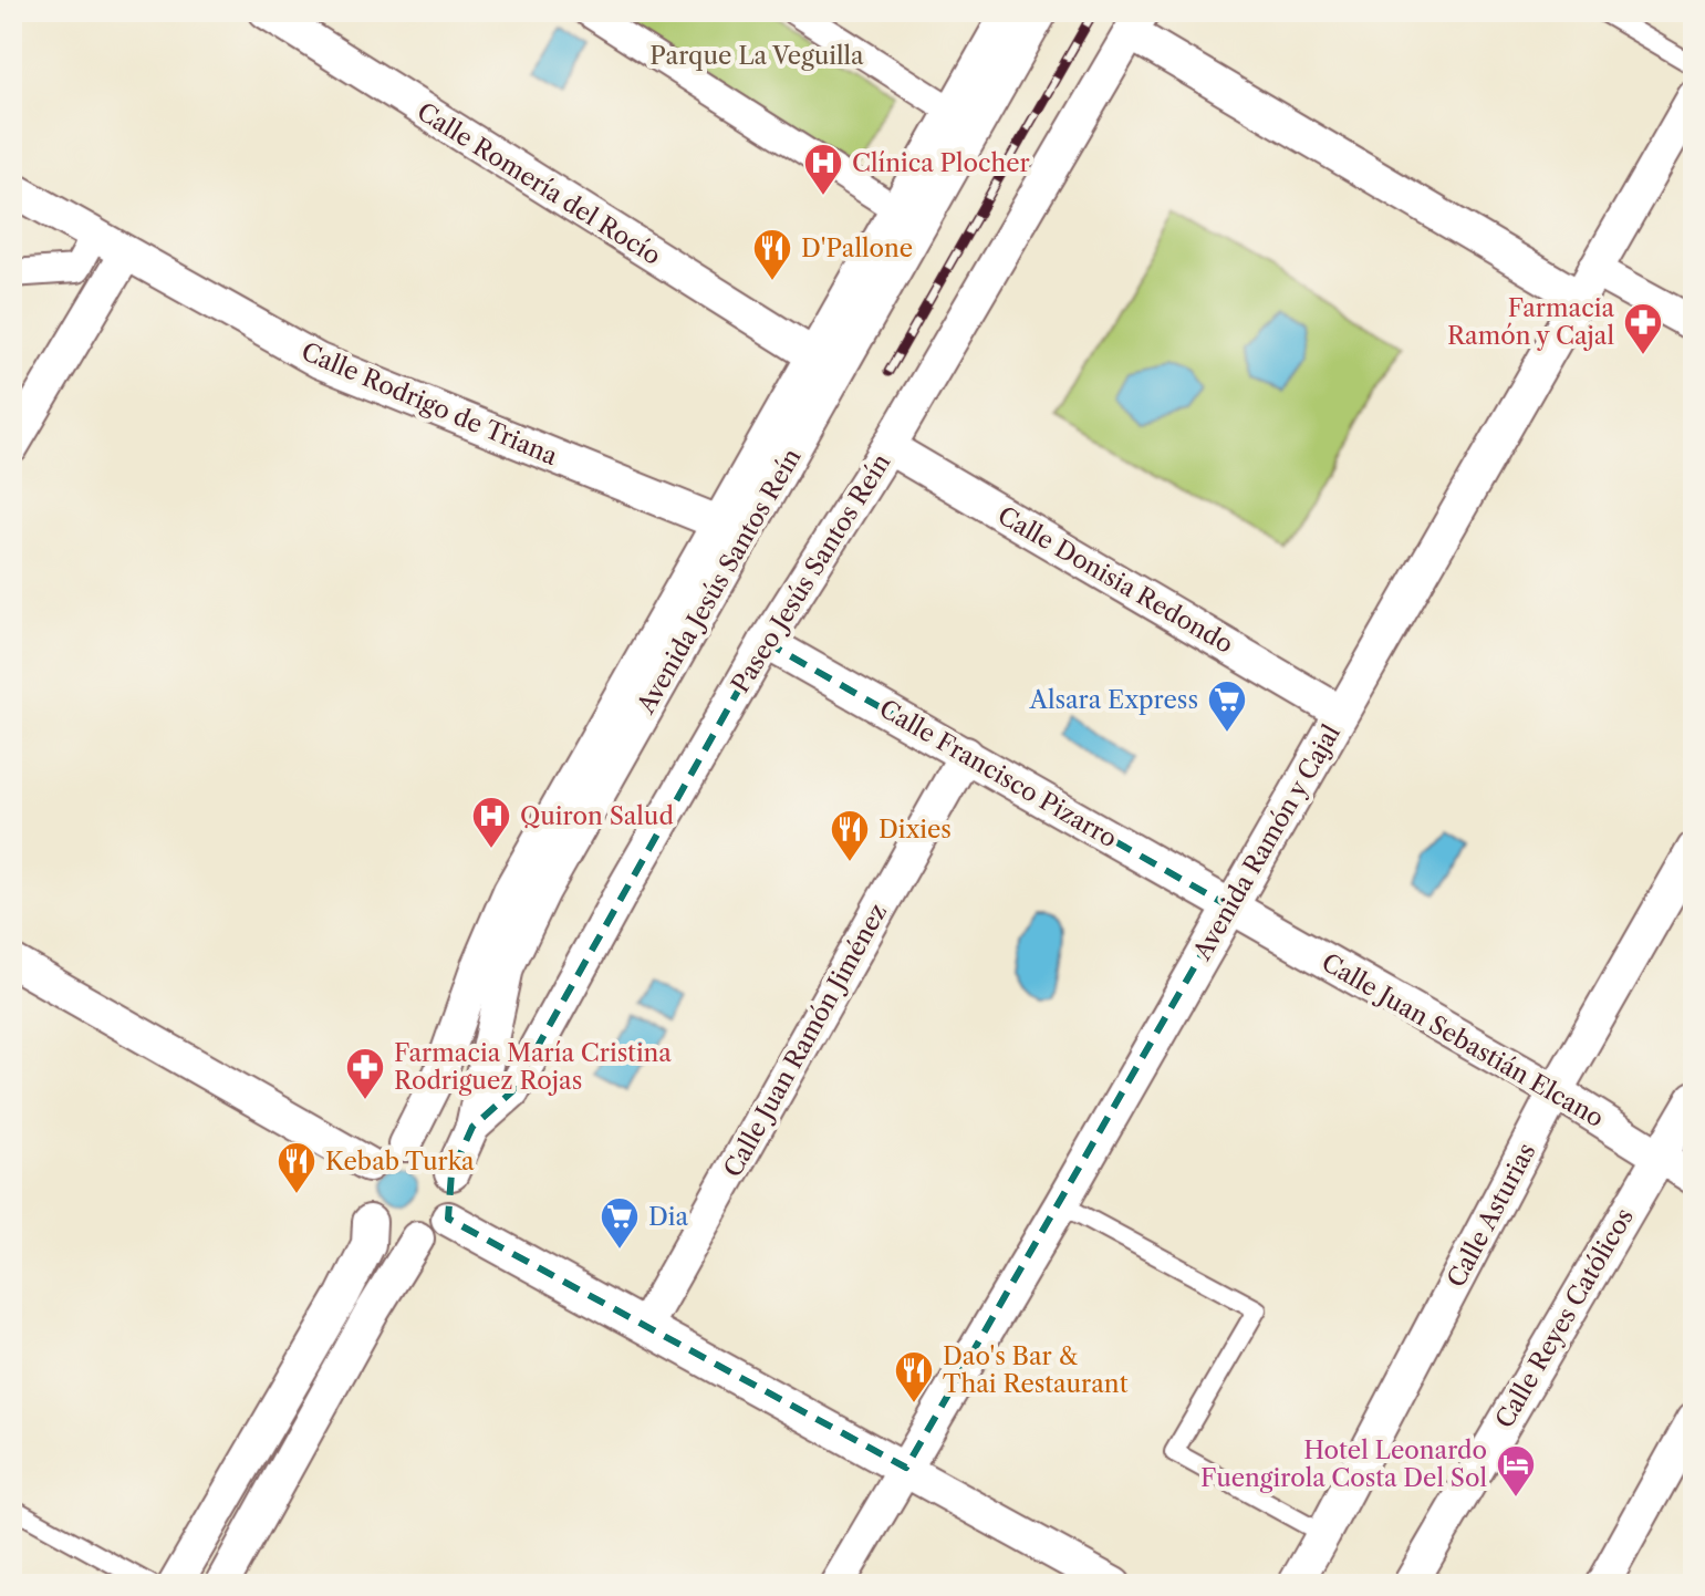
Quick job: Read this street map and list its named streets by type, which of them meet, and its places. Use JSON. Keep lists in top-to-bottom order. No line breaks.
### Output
{"streets":{"street":["Calle Romería del Rocío","Calle Rodrigo de Triana","Paseo Jesús Santos Reín","Calle Donisia Redondo","Avenida Jesús Santos Reín","Calle Francisco Pizarro","Avenida Ramón y Cajal","Calle Juan Ramón Jiménez","Calle Juan Sebastián Elcano","Calle Asturias","Calle Reyes Católicos"]},"crossings":[["Calle Romería del Rocío","Avenida Jesús Santos Reín"],["Calle Rodrigo de Triana","Avenida Jesús Santos Reín"],["Paseo Jesús Santos Reín","Calle Donisia Redondo"],["Paseo Jesús Santos Reín","Avenida Jesús Santos Reín"],["Paseo Jesús Santos Reín","Calle Francisco Pizarro"],["Calle Donisia Redondo","Avenida Ramón y Cajal"],["Calle Francisco Pizarro","Avenida Ramón y Cajal"],["Calle Francisco Pizarro","Calle Juan Ramón Jiménez"],["Calle Francisco Pizarro","Calle Juan Sebastián Elcano"],["Avenida Ramón y Cajal","Calle Juan Sebastián Elcano"],["Calle Juan Sebastián Elcano","Calle Asturias"],["Calle Juan Sebastián Elcano","Calle Reyes Católicos"]],"parks":["Parque La Veguilla"],"places":{"hospital":["Clínica Plocher","Quiron Salud"],"restaurant":["D'Pallone","Dixies","Kebab Turka","Dao's Bar & Thai Restaurant"],"pharmacy":["Farmacia Ramón y Cajal","Farmacia María Cristina Rodriguez Rojas"],"supermarket":["Alsara Express","Dia"],"hotel":["Hotel Leonardo Fuengirola Costa Del Sol"]}}
